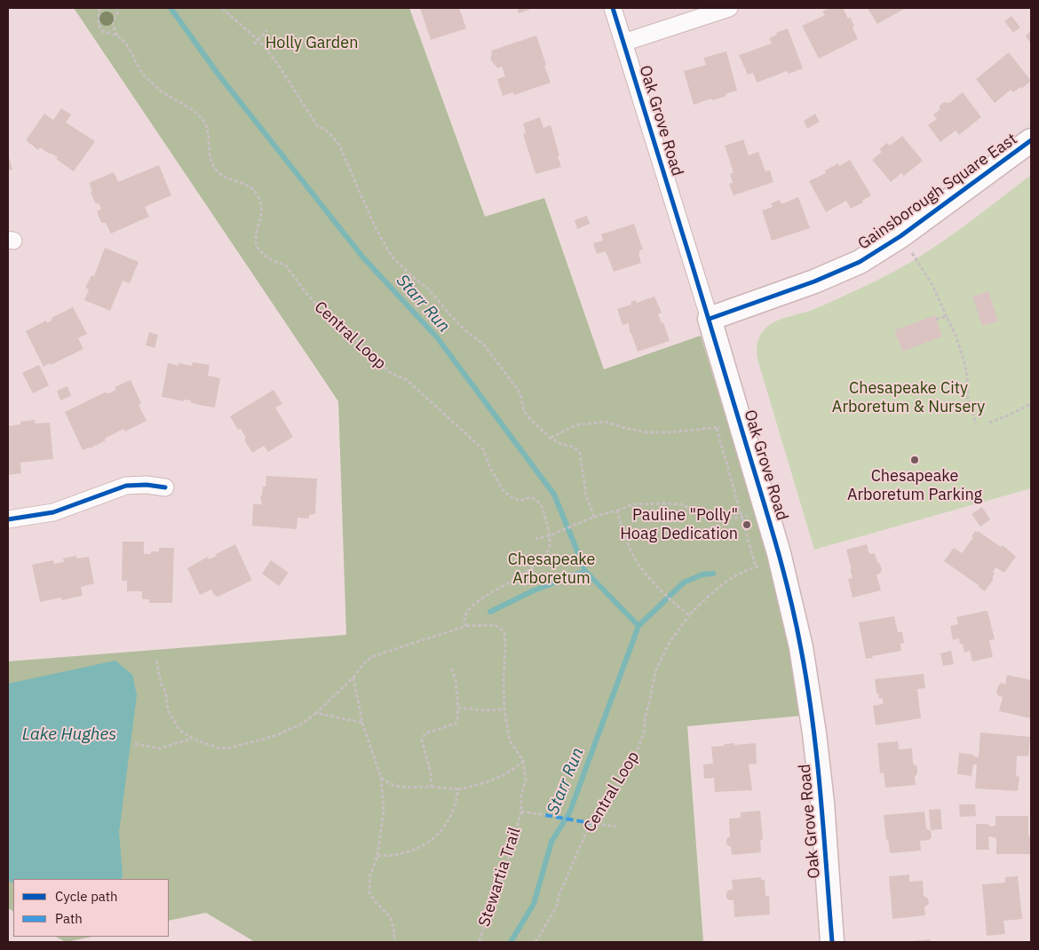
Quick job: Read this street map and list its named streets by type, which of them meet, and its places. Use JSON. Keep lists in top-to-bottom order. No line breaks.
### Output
{"streets":{"street":["Oak Grove Road","Gainsborough Square East"],"path":["Central Loop","Stewartia Trail"]},"crossings":[["Oak Grove Road","Gainsborough Square East"],["Oak Grove Road","Central Loop"],["Central Loop","Stewartia Trail"]],"water":["Starr Run","Lake Hughes"],"parks":["Holly Garden","Chesapeake City Arboretum & Nursery","Chesapeake Arboretum"],"places":["Chesapeake Arboretum Parking","Pauline \"Polly\" Hoag Dedication"],"legend":["Cycle path","Path"]}
